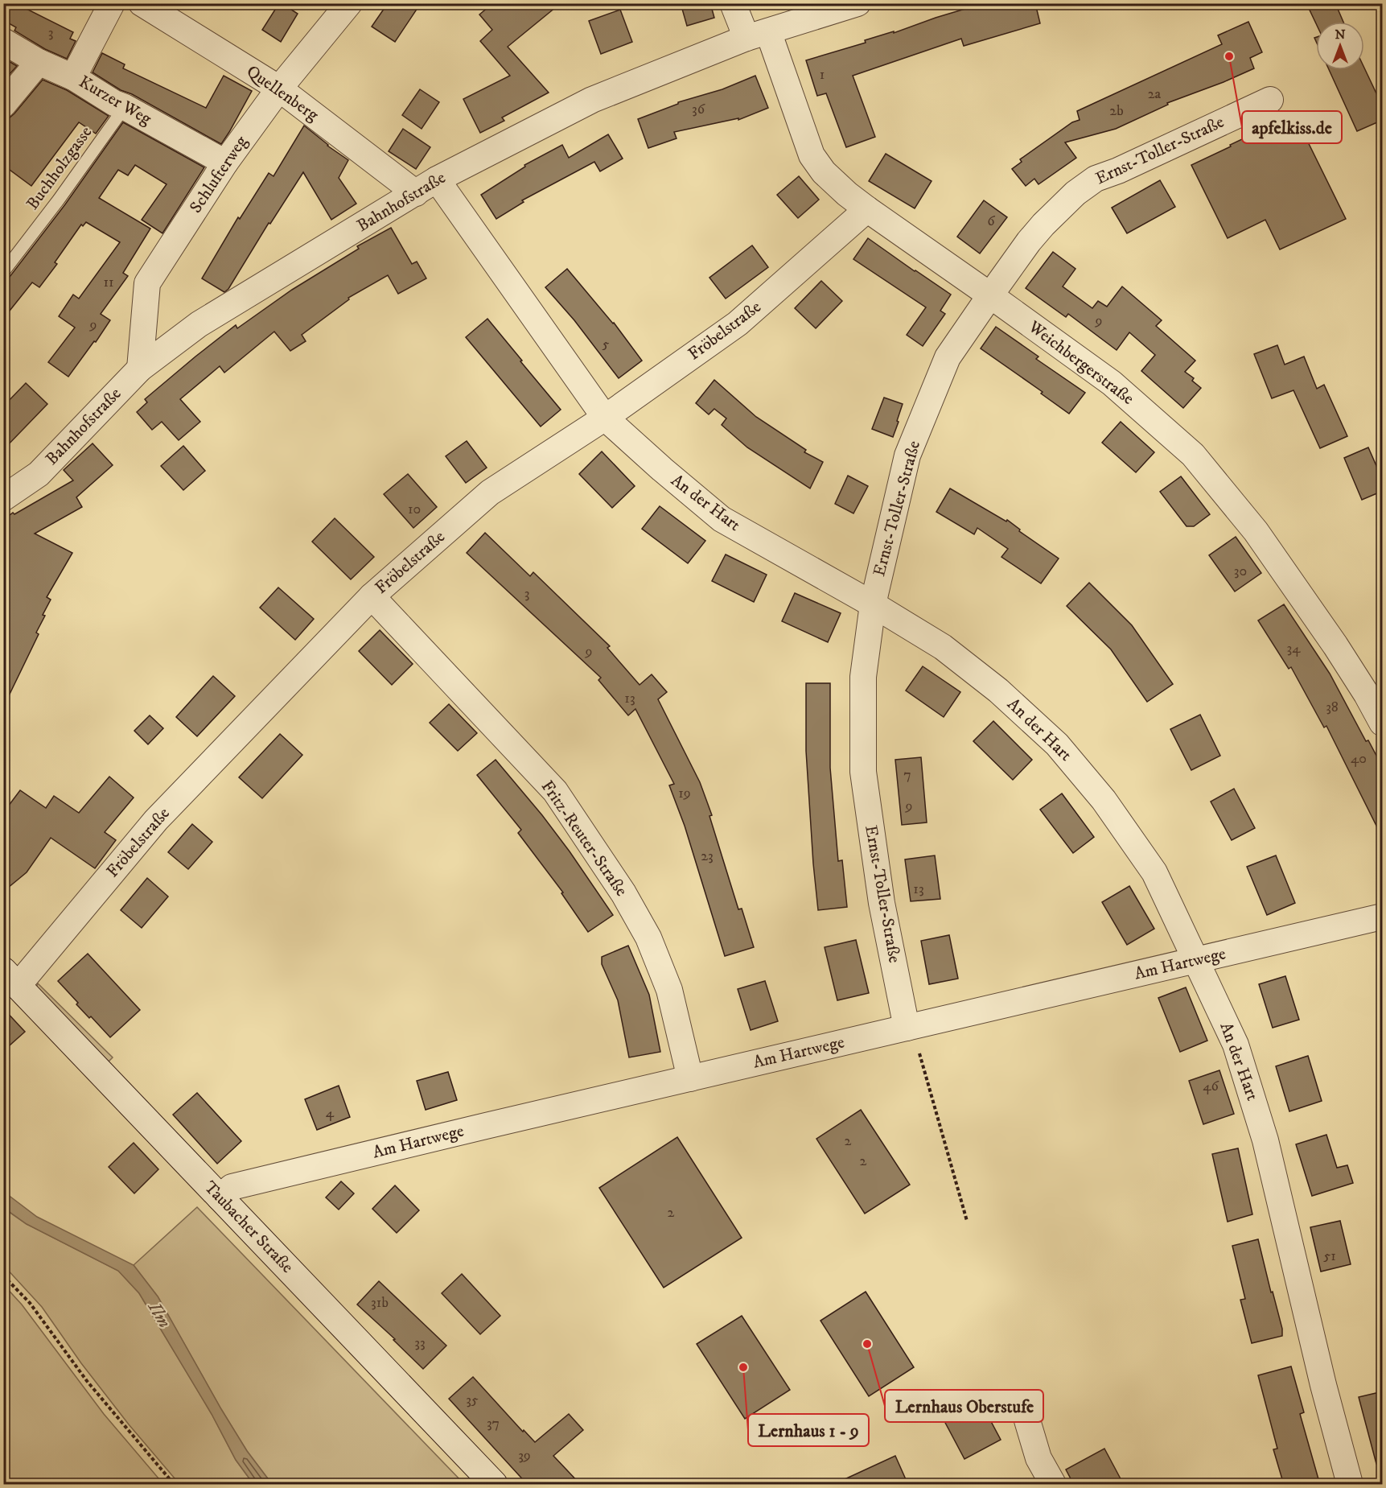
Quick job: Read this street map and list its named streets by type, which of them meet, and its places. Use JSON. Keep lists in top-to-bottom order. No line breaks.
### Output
{"streets":{"street":["Quellenberg","Kurzer Weg","Ernst-Toller-Straße","Schlufterweg","Bahnhofstraße","Fröbelstraße","Weichbergerstraße","An der Hart","Fritz-Reuter-Straße","Am Hartwege","Taubacher Straße"],"lane":["Buchholzgasse"]},"crossings":[["Quellenberg","Schlufterweg"],["Quellenberg","Bahnhofstraße"],["Kurzer Weg","Buchholzgasse"],["Kurzer Weg","Schlufterweg"],["Ernst-Toller-Straße","Weichbergerstraße"],["Ernst-Toller-Straße","An der Hart"],["Ernst-Toller-Straße","Am Hartwege"],["Schlufterweg","Bahnhofstraße"],["Bahnhofstraße","Weichbergerstraße"],["Bahnhofstraße","An der Hart"],["Fröbelstraße","Weichbergerstraße"],["Fröbelstraße","An der Hart"],["Fröbelstraße","Fritz-Reuter-Straße"],["Fröbelstraße","Taubacher Straße"],["An der Hart","Am Hartwege"],["Fritz-Reuter-Straße","Am Hartwege"],["Am Hartwege","Taubacher Straße"]],"water":["Ilm"],"places":["apfelkiss.de","Lernhaus Oberstufe","Lernhaus 1 - 9"],"house_numbers":["3","1","2a","36","2b","6","11","9","9","5","10","30","3","34","9","13","38","40","7","19","9","23","13","46","4","2","2","2","51","31b","33","35","37","39"],"north":"top"}
